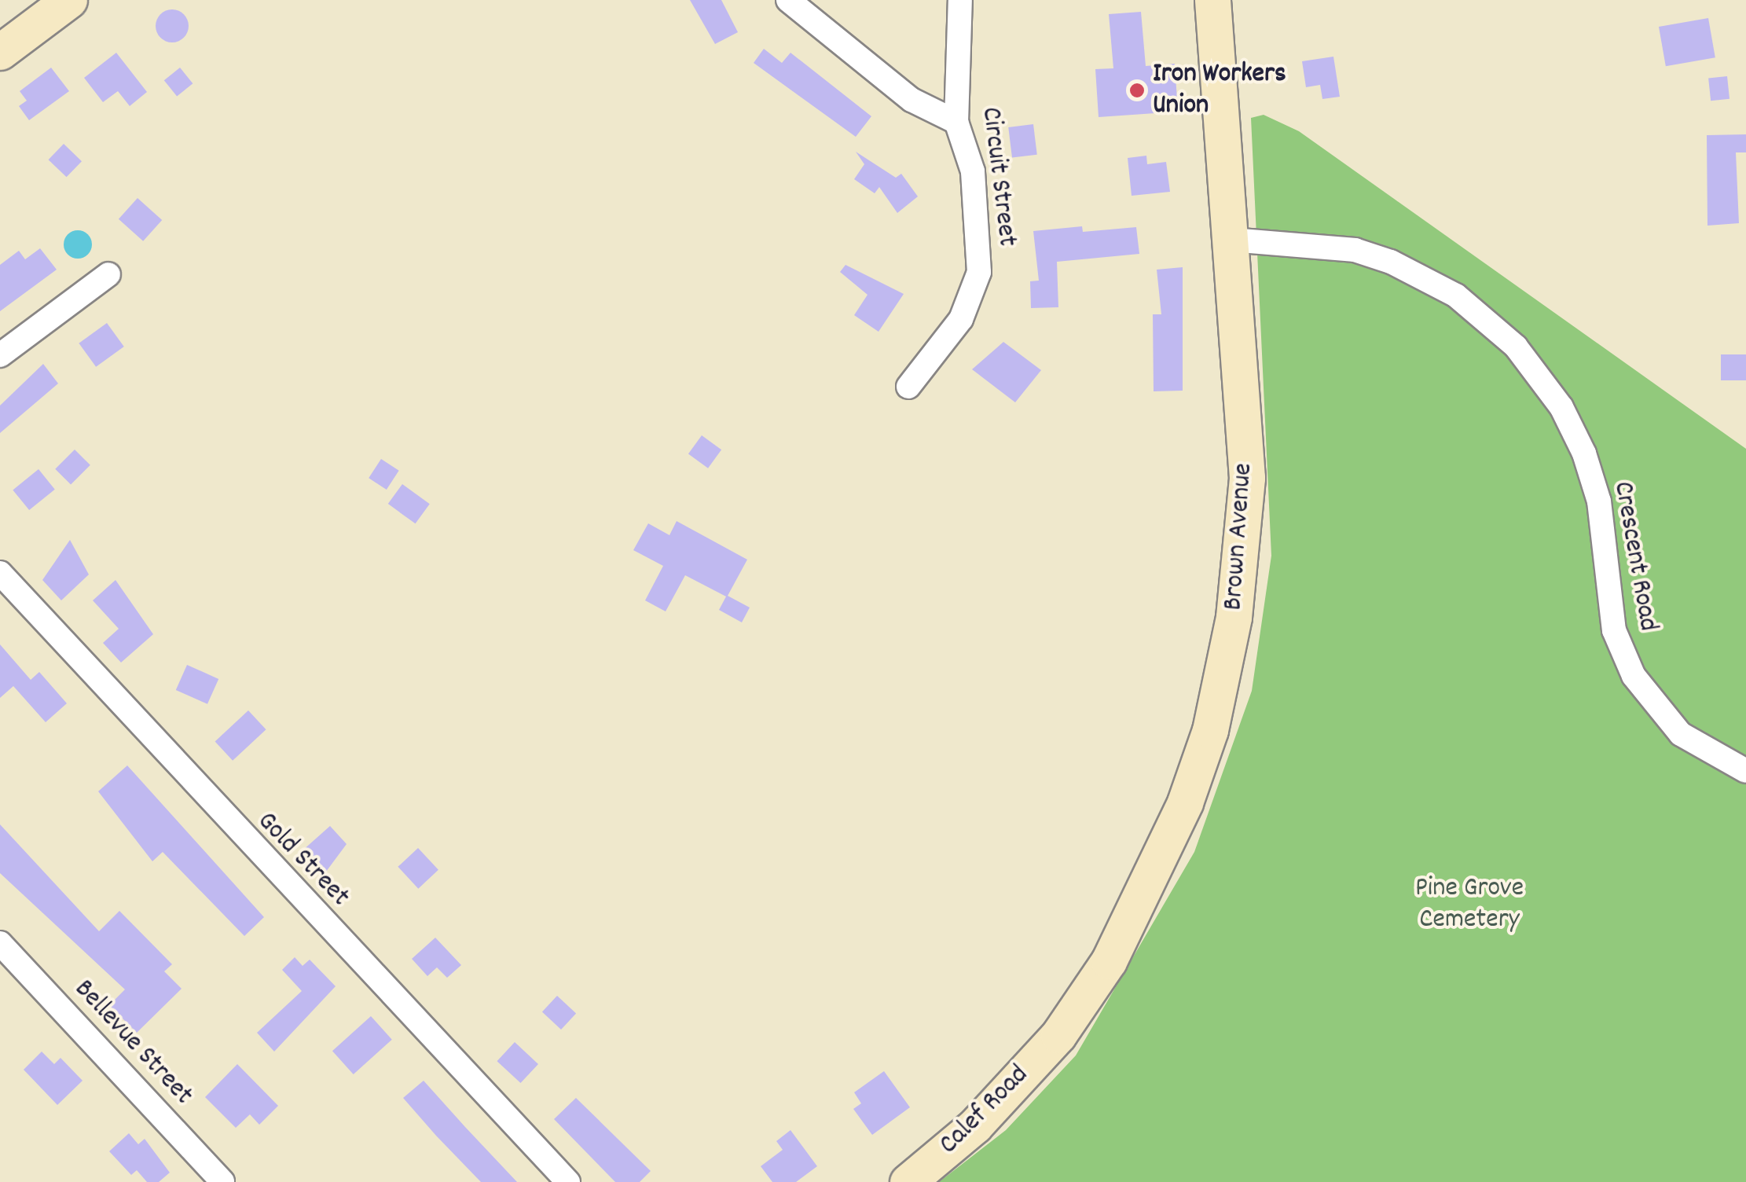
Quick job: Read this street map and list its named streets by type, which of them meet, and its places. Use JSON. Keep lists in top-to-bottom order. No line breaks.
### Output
{"streets":{"main road":["Brown Avenue","Calef Road"],"street":["Circuit Street","Crescent Road","Gold Street","Bellevue Street"]},"crossings":[["Brown Avenue","Crescent Road"],["Brown Avenue","Calef Road"]],"parks":["Pine Grove Cemetery"],"places":["Iron Workers Union"]}
